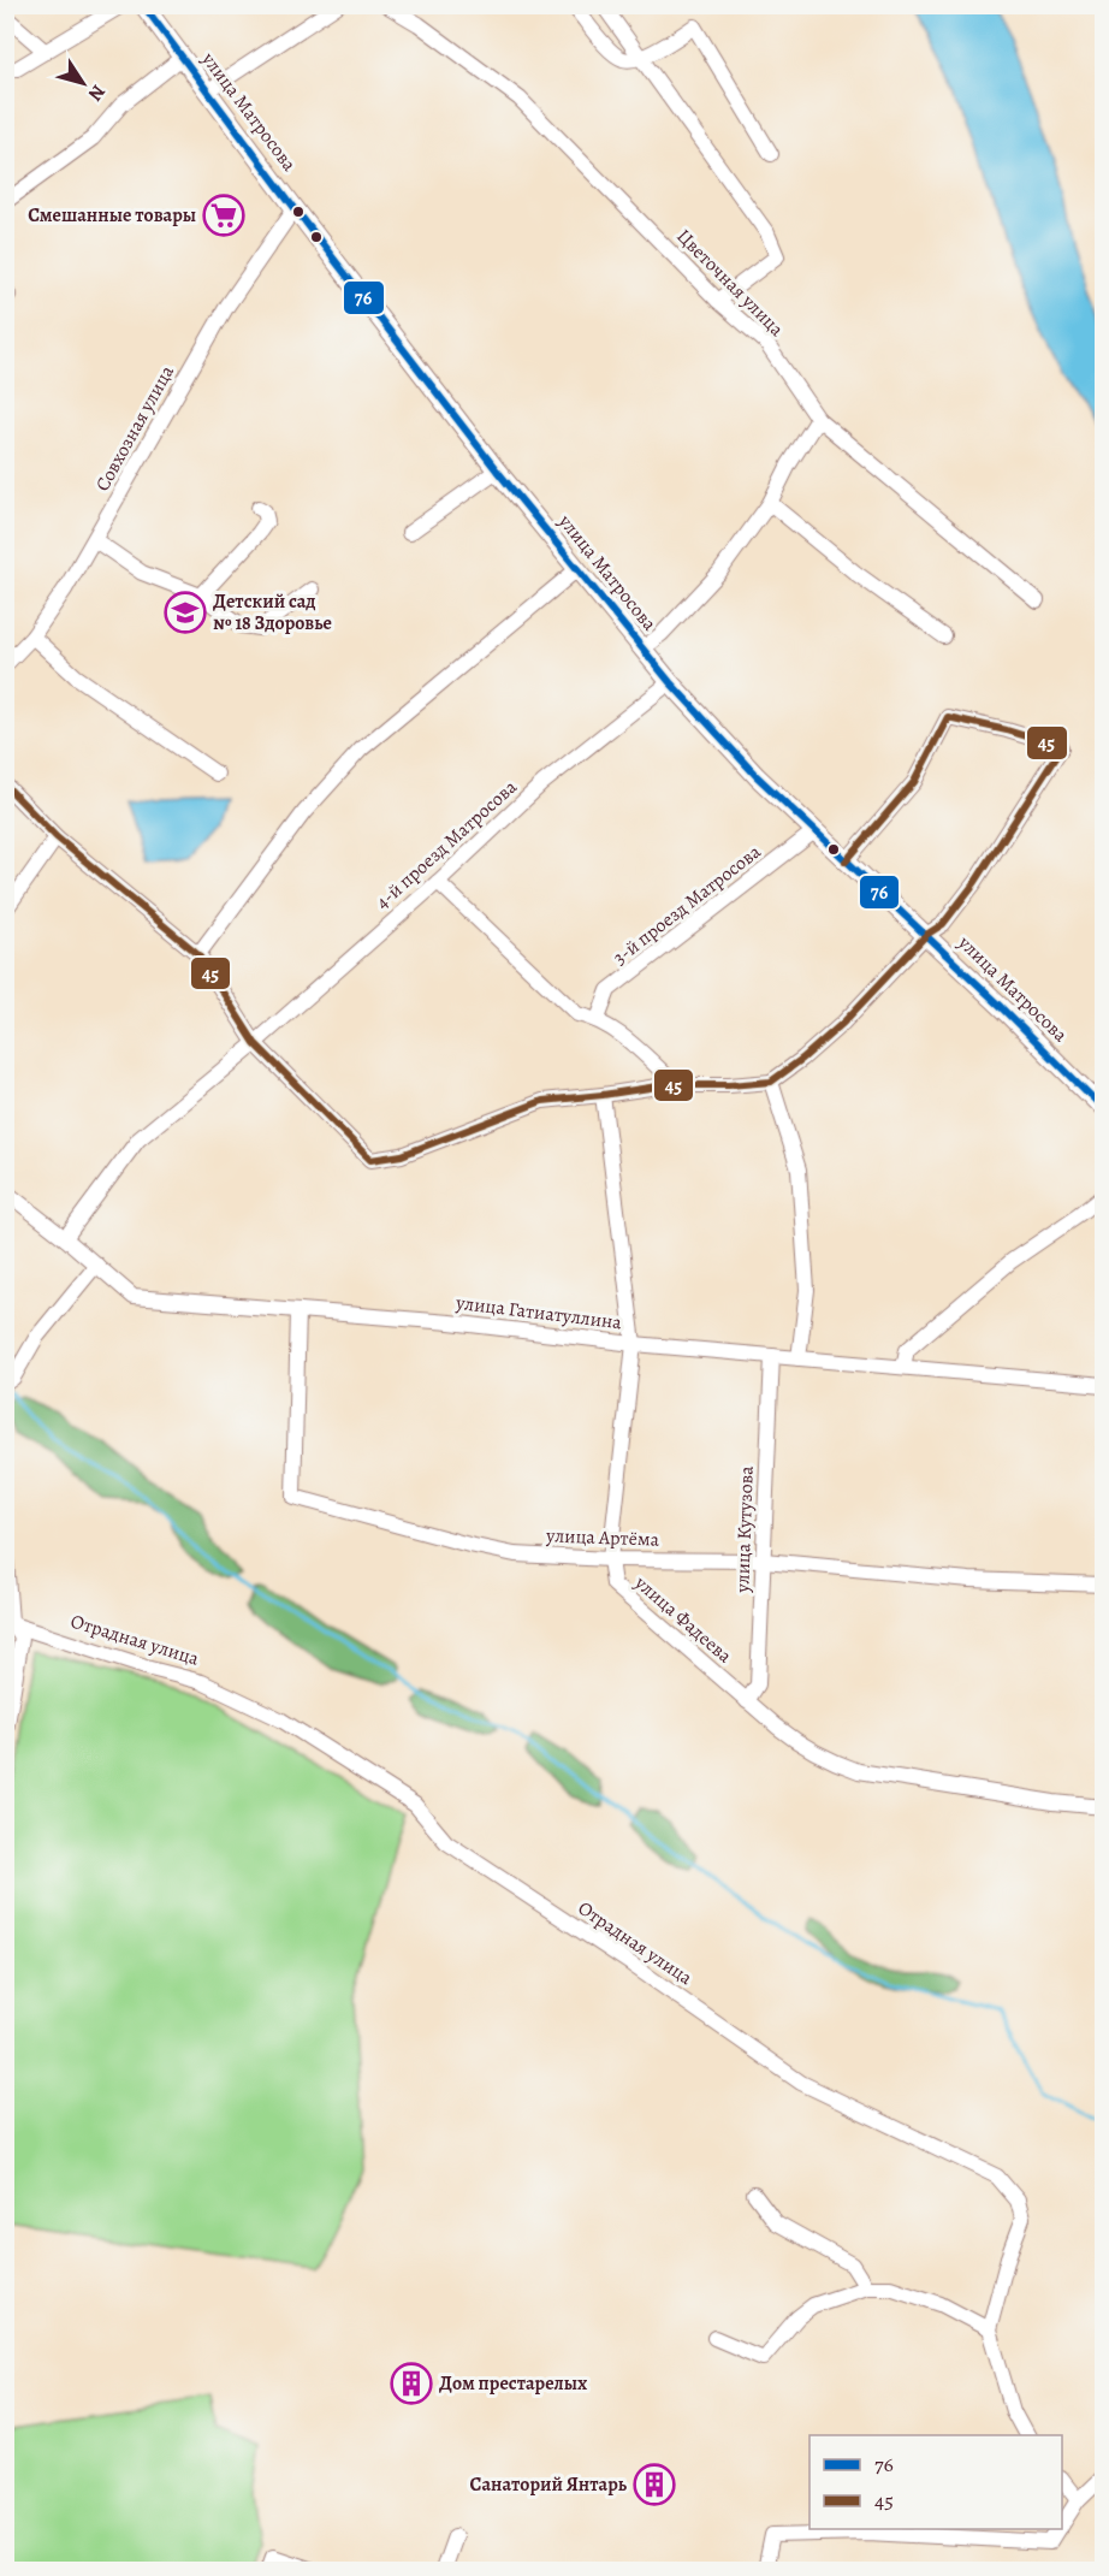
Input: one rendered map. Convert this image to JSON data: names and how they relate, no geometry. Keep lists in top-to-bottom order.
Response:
{
  "streets": {
    "main road": ["улица Матросова"],
    "street": [
      "Цветочная улица",
      "Совхозная улица",
      "4-й проезд Матросова",
      "3-й проезд Матросова",
      "улица Гатиатуллина",
      "улица Кутузова",
      "улица Артёма",
      "улица Фадеева",
      "Отрадная улица"
    ]
  },
  "crossings": [
    ["улица Матросова", "Совхозная улица"],
    ["улица Матросова", "4-й проезд Матросова"],
    ["улица Матросова", "3-й проезд Матросова"],
    ["4-й проезд Матросова", "улица Гатиатуллина"],
    ["улица Гатиатуллина", "улица Кутузова"],
    ["улица Гатиатуллина", "улица Артёма"],
    ["улица Гатиатуллина", "улица Фадеева"],
    ["улица Кутузова", "улица Артёма"],
    ["улица Кутузова", "улица Фадеева"],
    ["улица Артёма", "улица Фадеева"]
  ],
  "places": {
    "supermarket": ["Смешанные товары"],
    "school or university": ["Детский сад № 18 Здоровье"],
    "building": ["Дом престарелых", "Санаторий Янтарь"]
  },
  "lines": ["transit line 76", "transit line 45"],
  "legend": ["76", "45"],
  "north": "bottom right"
}
